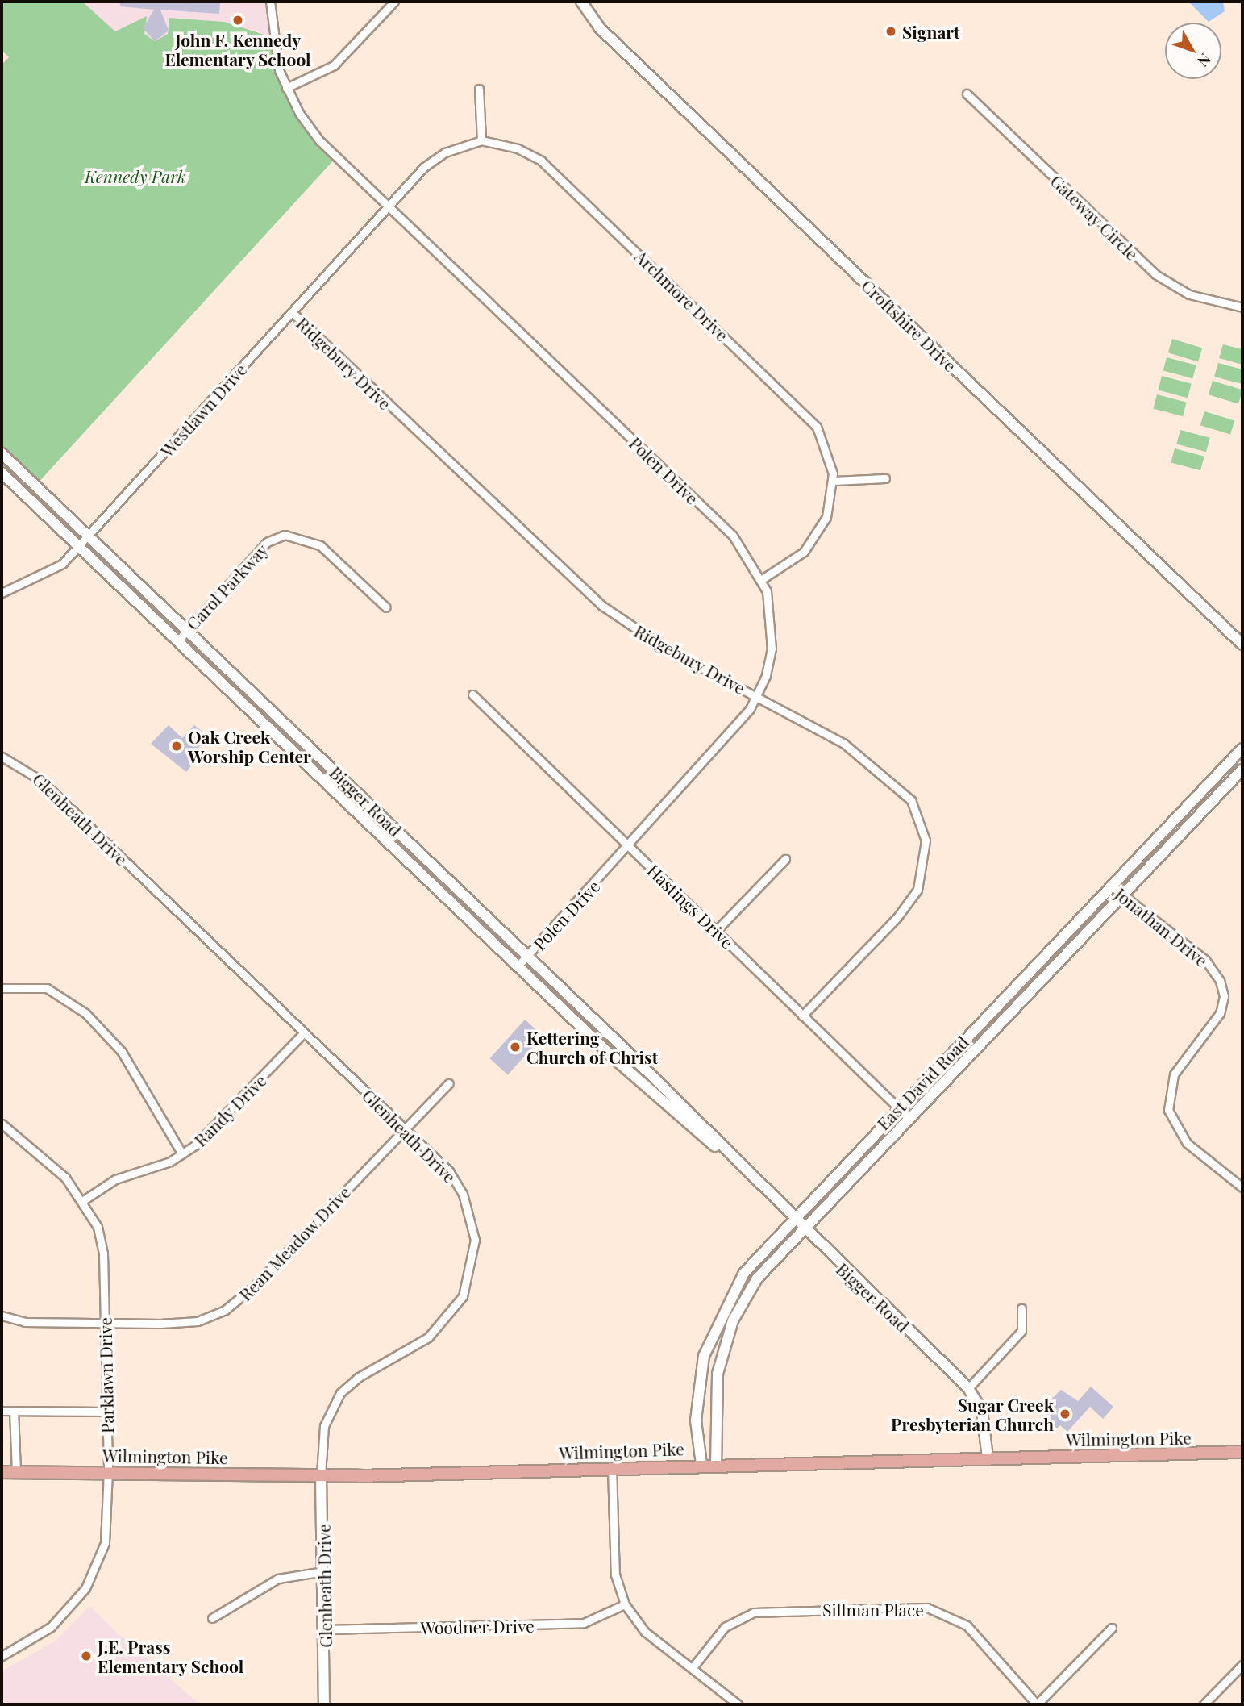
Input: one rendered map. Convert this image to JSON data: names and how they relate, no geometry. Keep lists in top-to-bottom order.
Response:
{
  "streets": {
    "main road": ["Wilmington Pike"],
    "street": [
      "Gateway Circle",
      "Archmore Drive",
      "Croftshire Drive",
      "Ridgebury Drive",
      "Westlawn Drive",
      "Polen Drive",
      "Carol Parkway",
      "Bigger Road",
      "Glenheath Drive",
      "Hastings Drive",
      "Jonathan Drive",
      "East David Road",
      "Randy Drive",
      "Rean Meadow Drive",
      "Parklawn Drive",
      "Sillman Place",
      "Woodner Drive"
    ]
  },
  "crossings": [
    ["Archmore Drive", "Polen Drive"],
    ["Ridgebury Drive", "Westlawn Drive"],
    ["Ridgebury Drive", "Polen Drive"],
    ["Ridgebury Drive", "Hastings Drive"],
    ["Westlawn Drive", "Polen Drive"],
    ["Westlawn Drive", "Bigger Road"],
    ["Polen Drive", "Bigger Road"],
    ["Polen Drive", "Hastings Drive"],
    ["Carol Parkway", "Bigger Road"],
    ["Bigger Road", "East David Road"],
    ["Bigger Road", "Wilmington Pike"],
    ["Glenheath Drive", "Randy Drive"],
    ["Glenheath Drive", "Rean Meadow Drive"],
    ["Glenheath Drive", "Wilmington Pike"],
    ["Glenheath Drive", "Woodner Drive"],
    ["Hastings Drive", "East David Road"],
    ["Jonathan Drive", "East David Road"],
    ["East David Road", "Wilmington Pike"],
    ["Randy Drive", "Parklawn Drive"],
    ["Rean Meadow Drive", "Parklawn Drive"],
    ["Parklawn Drive", "Wilmington Pike"]
  ],
  "parks": ["Kennedy Park"],
  "places": [
    "John F. Kennedy Elementary School",
    "Signart",
    "Oak Creek Worship Center",
    "Kettering Church of Christ",
    "Sugar Creek Presbyterian Church",
    "J.E. Prass Elementary School"
  ],
  "north": "bottom right"
}
